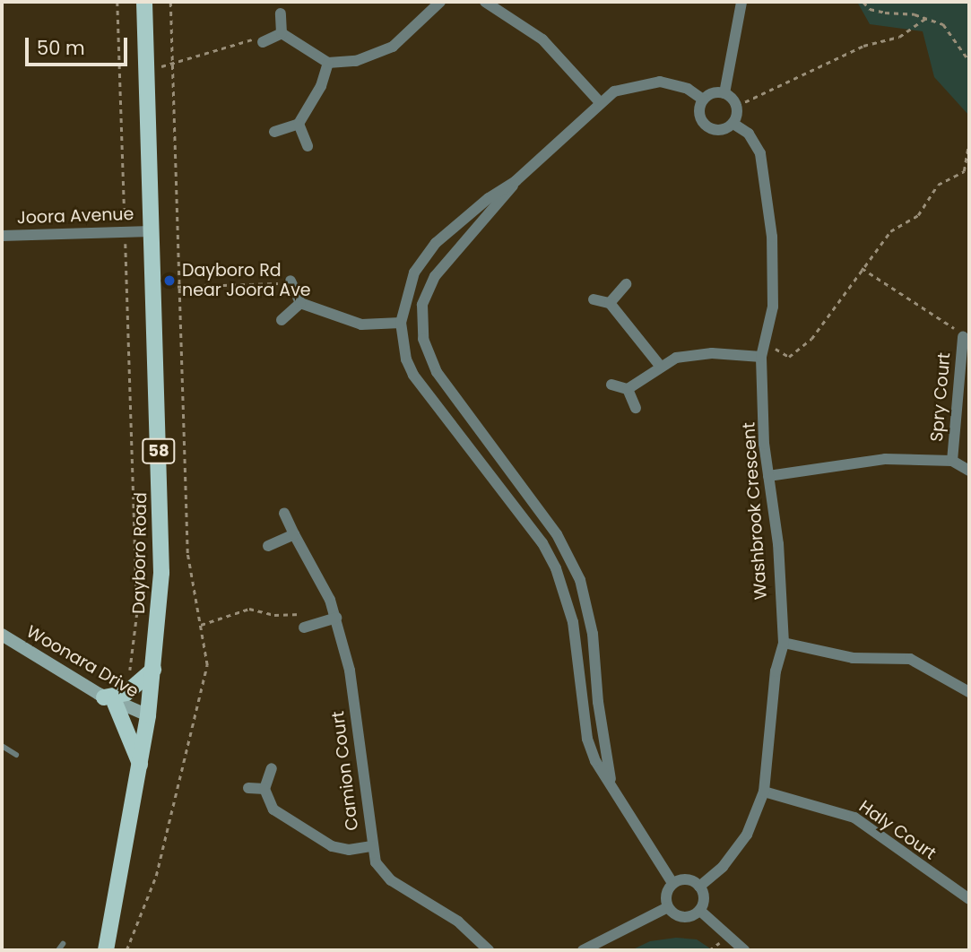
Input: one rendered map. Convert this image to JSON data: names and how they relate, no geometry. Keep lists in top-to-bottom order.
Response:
{
  "streets": {
    "main road": ["58", "Dayboro Road"],
    "street": [
      "Joora Avenue",
      "Spry Court",
      "Washbrook Crescent",
      "Woonara Drive",
      "Camion Court",
      "Haly Court"
    ]
  },
  "crossings": [
    ["Joora Avenue", "Dayboro Road"],
    ["Washbrook Crescent", "Haly Court"],
    ["Dayboro Road", "Woonara Drive"]
  ],
  "places": ["Dayboro Rd near Joora Ave"],
  "scale_bar": "50 m"
}
